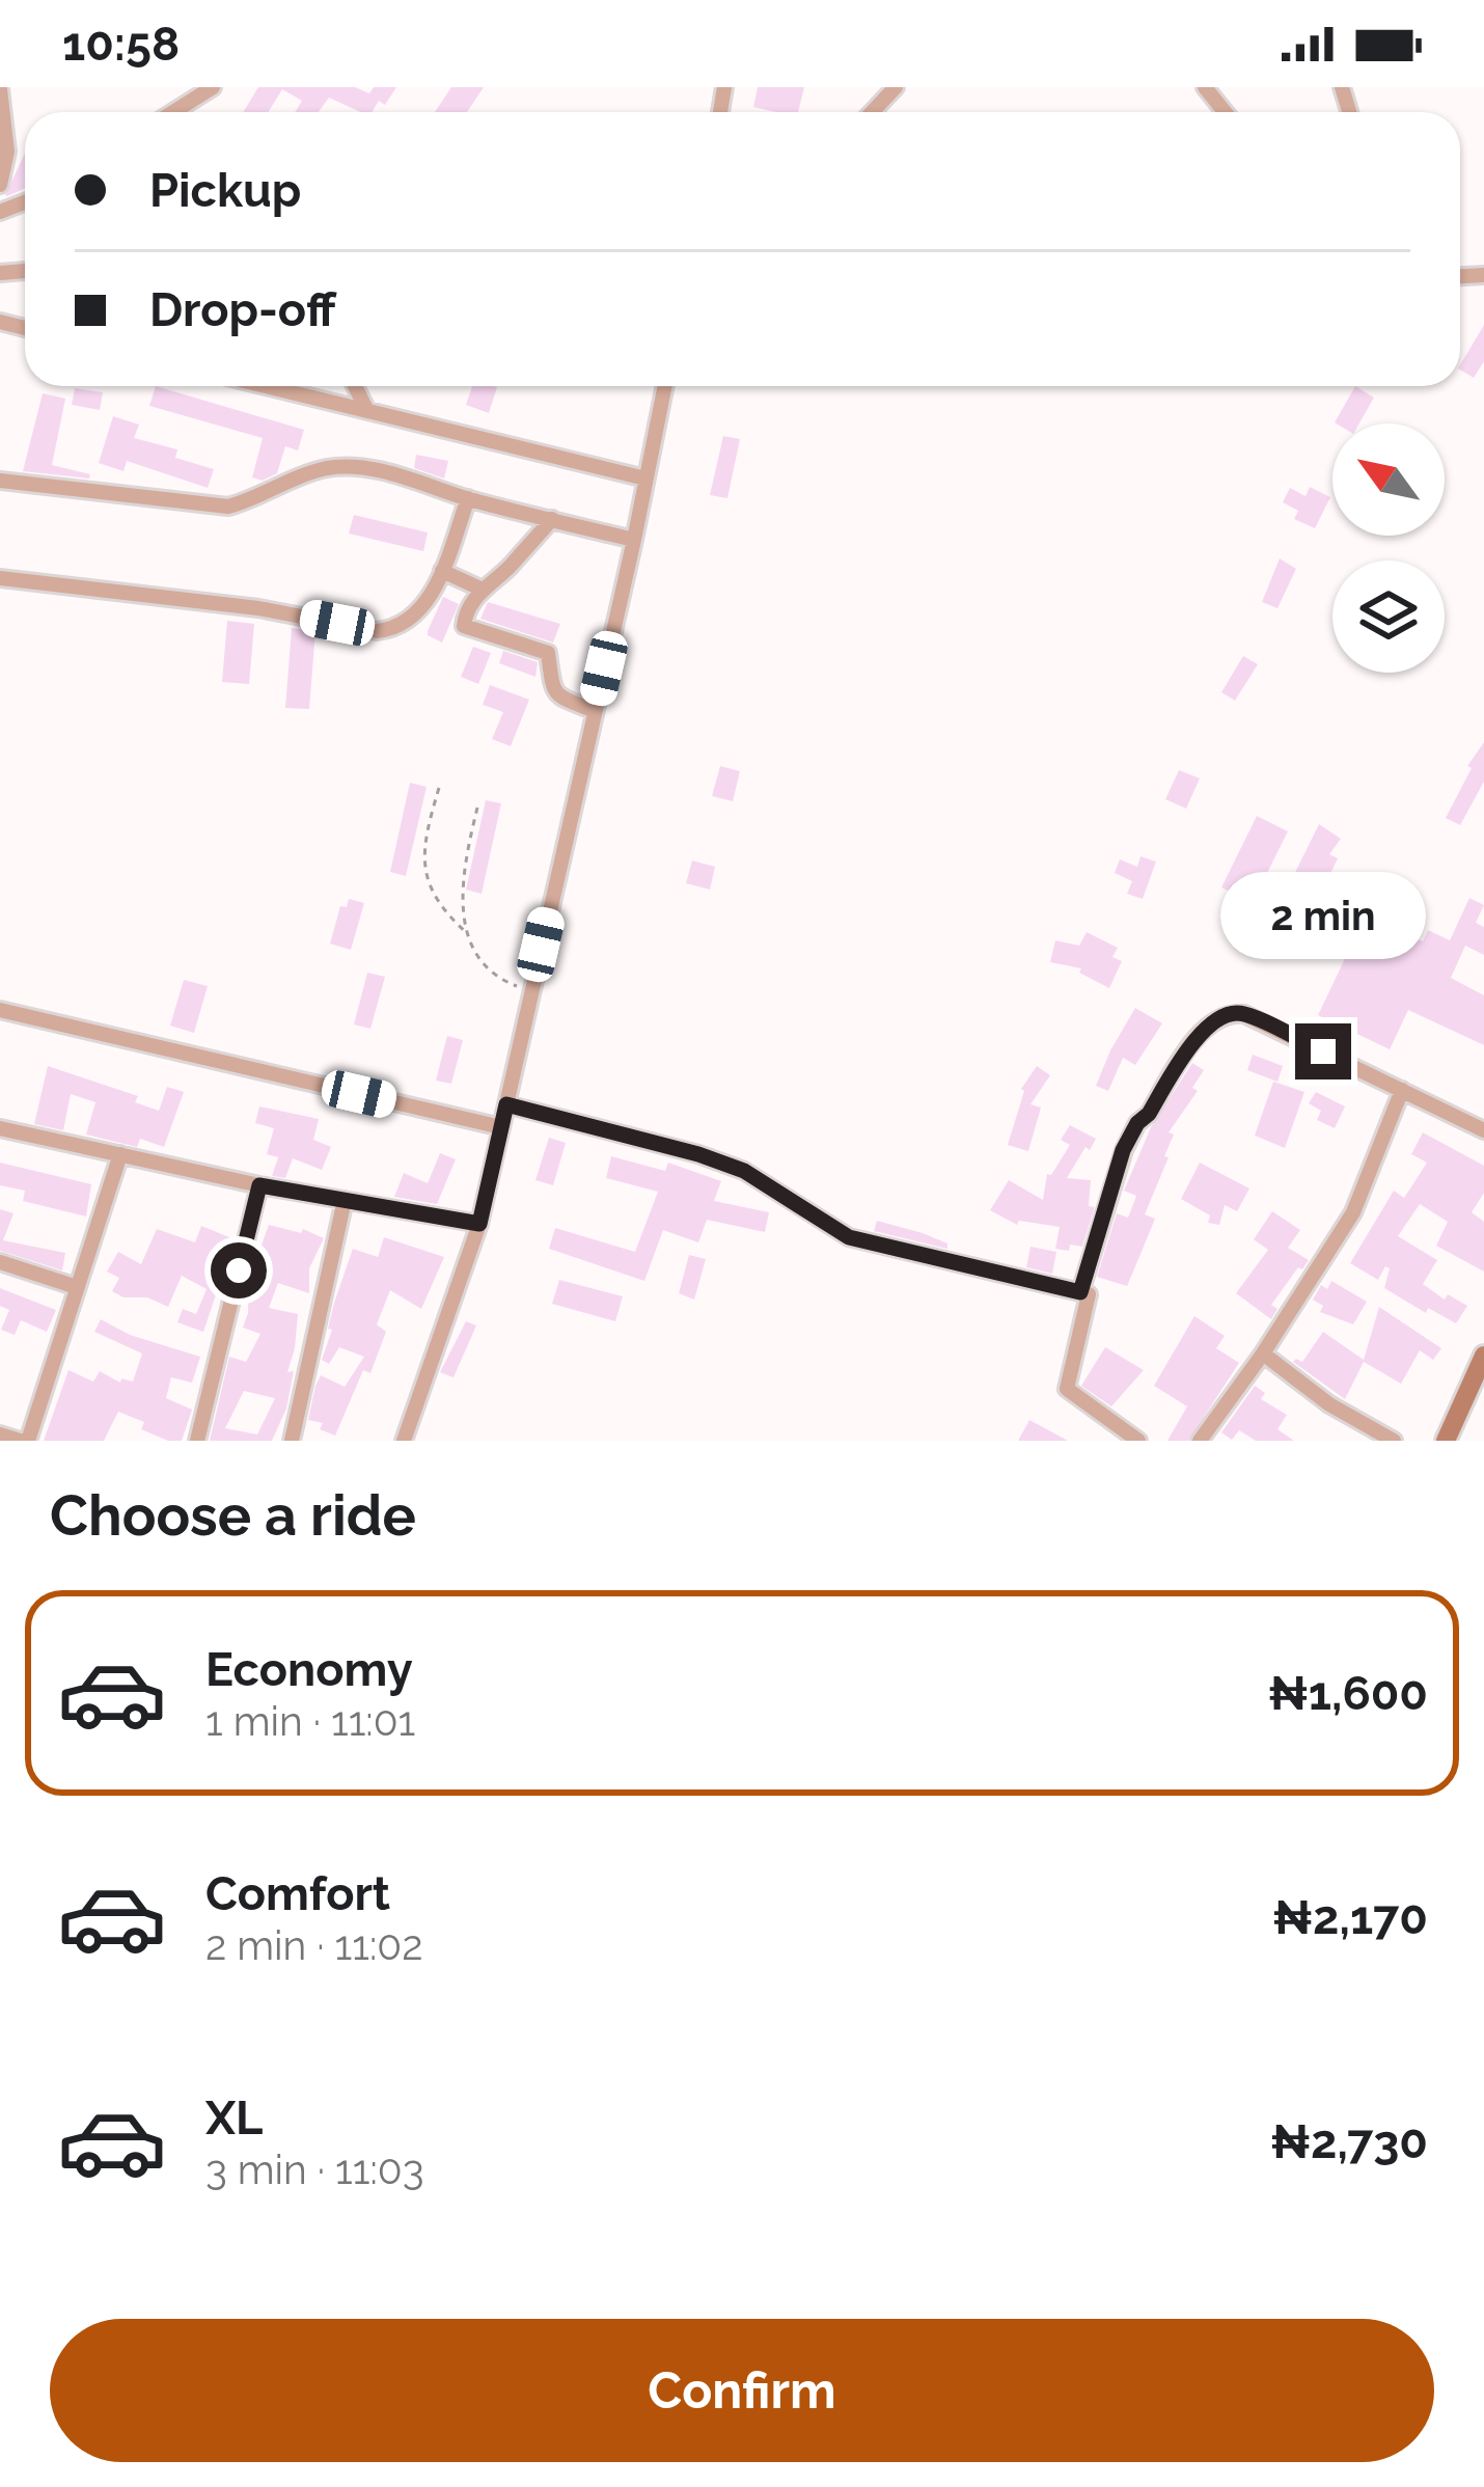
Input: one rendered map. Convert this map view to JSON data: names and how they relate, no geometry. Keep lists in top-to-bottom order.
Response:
{
  "north": "top left",
  "page": {
    "status": "10:58",
    "banner": ["Pickup", "Drop-off"],
    "bubble": "2 min",
    "heading": "Choose a ride",
    "list": [
      {
        "name": "Economy",
        "note": "1 min · 11:01",
        "value": "₦1,600"
      },
      {
        "name": "Comfort",
        "note": "2 min · 11:02",
        "value": "₦2,170"
      },
      {
        "name": "XL",
        "note": "3 min · 11:03",
        "value": "₦2,730"
      }
    ],
    "buttons": "Confirm"
  }
}
